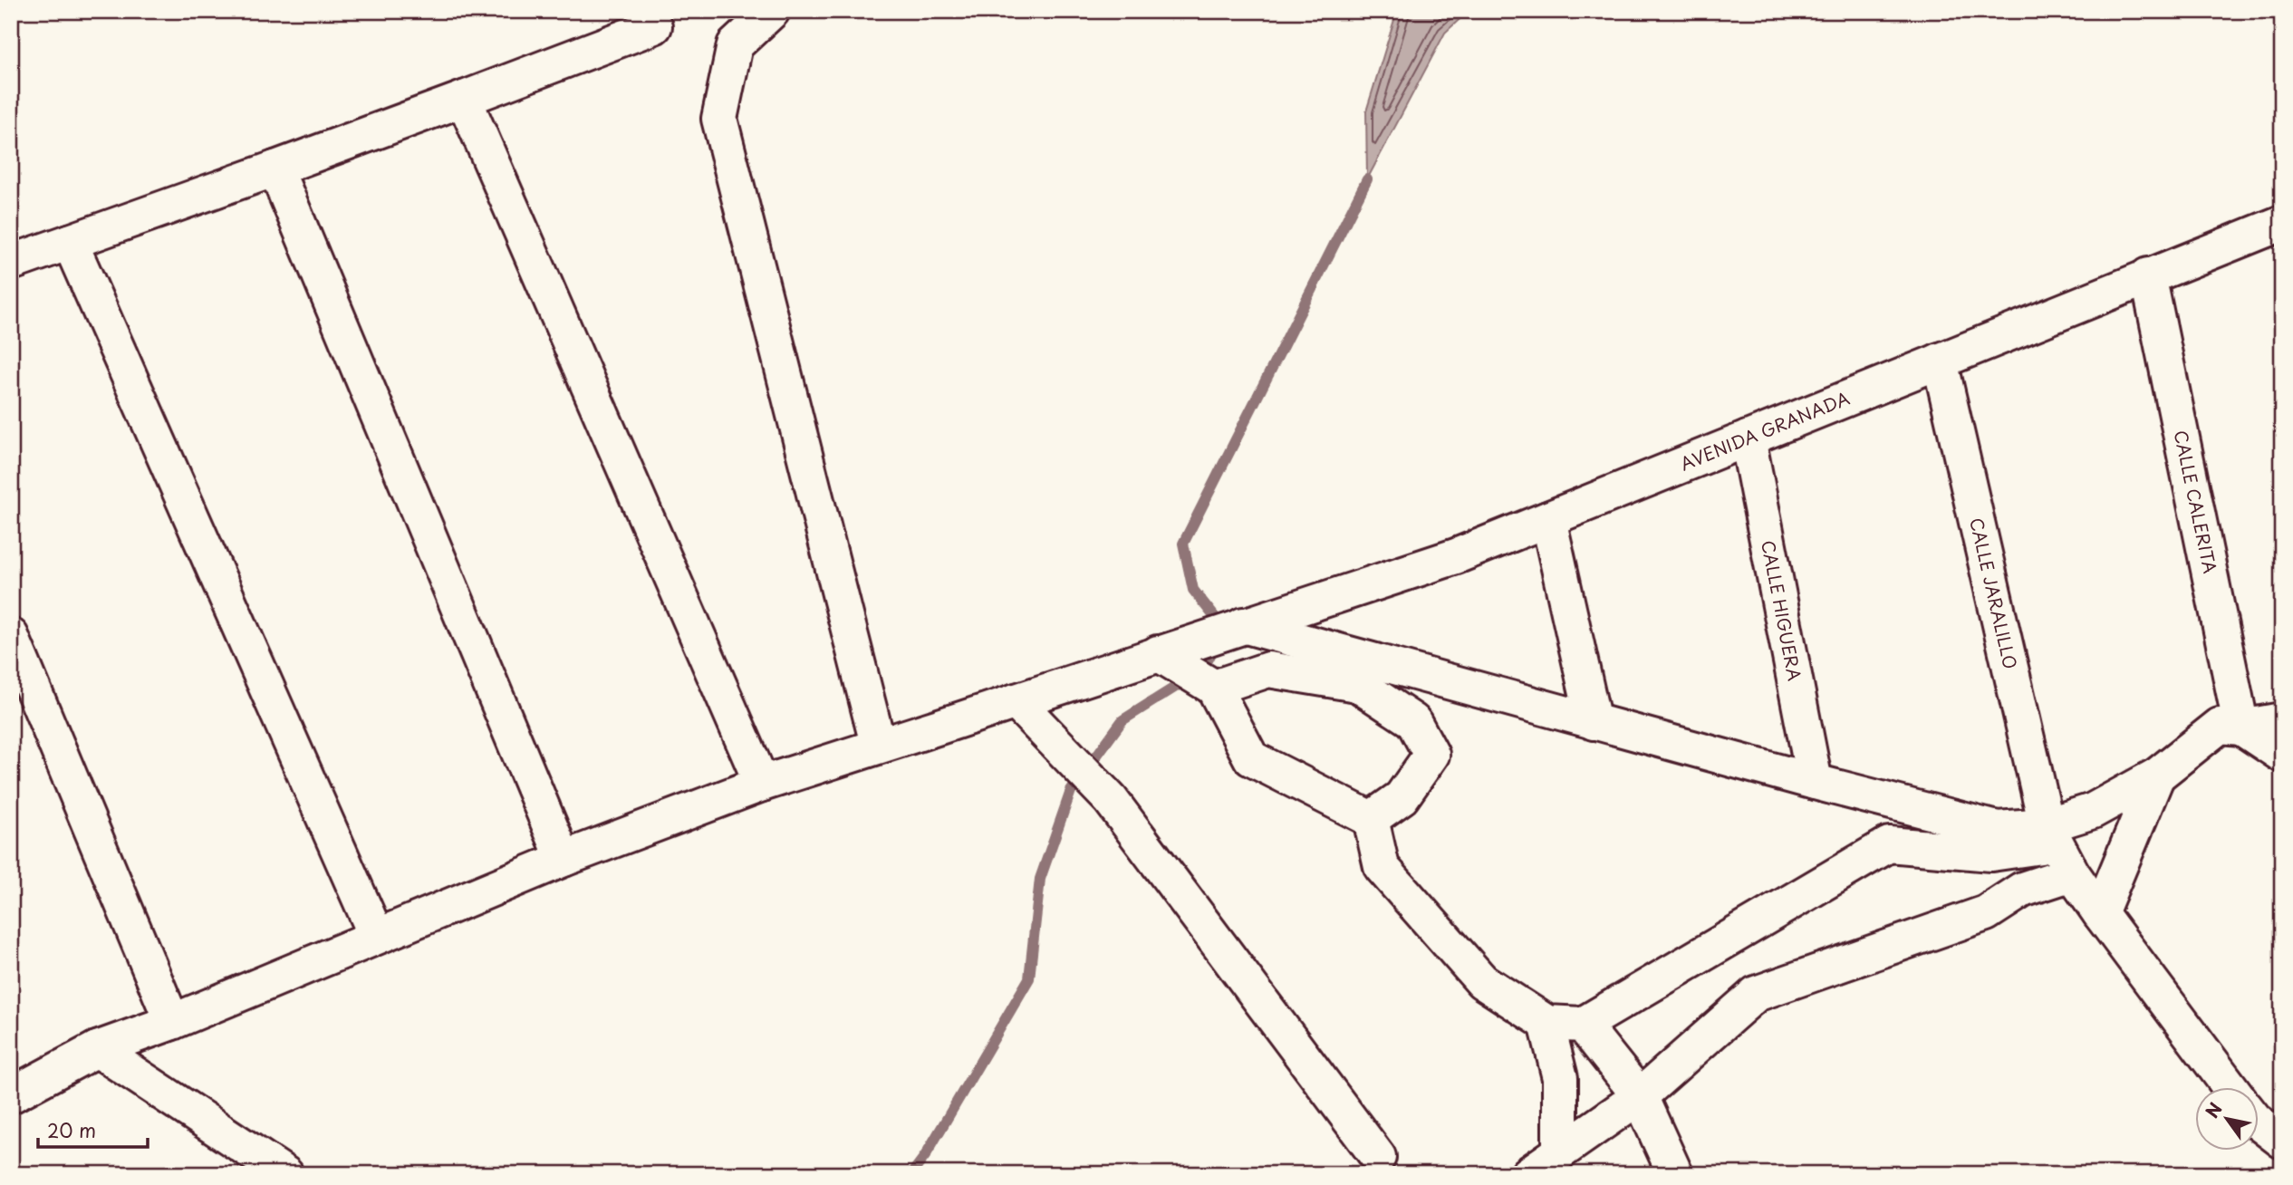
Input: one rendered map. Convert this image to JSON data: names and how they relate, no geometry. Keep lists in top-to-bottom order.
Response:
{
  "streets": {
    "street": [
      "AVENIDA GRANADA",
      "CALLE CALERITA",
      "CALLE JARALILLO",
      "CALLE HIGUERA"
    ]
  },
  "crossings": [
    ["AVENIDA GRANADA", "CALLE CALERITA"],
    ["AVENIDA GRANADA", "CALLE JARALILLO"],
    ["AVENIDA GRANADA", "CALLE HIGUERA"]
  ],
  "scale_bar": "20 m",
  "north": "top left"
}
